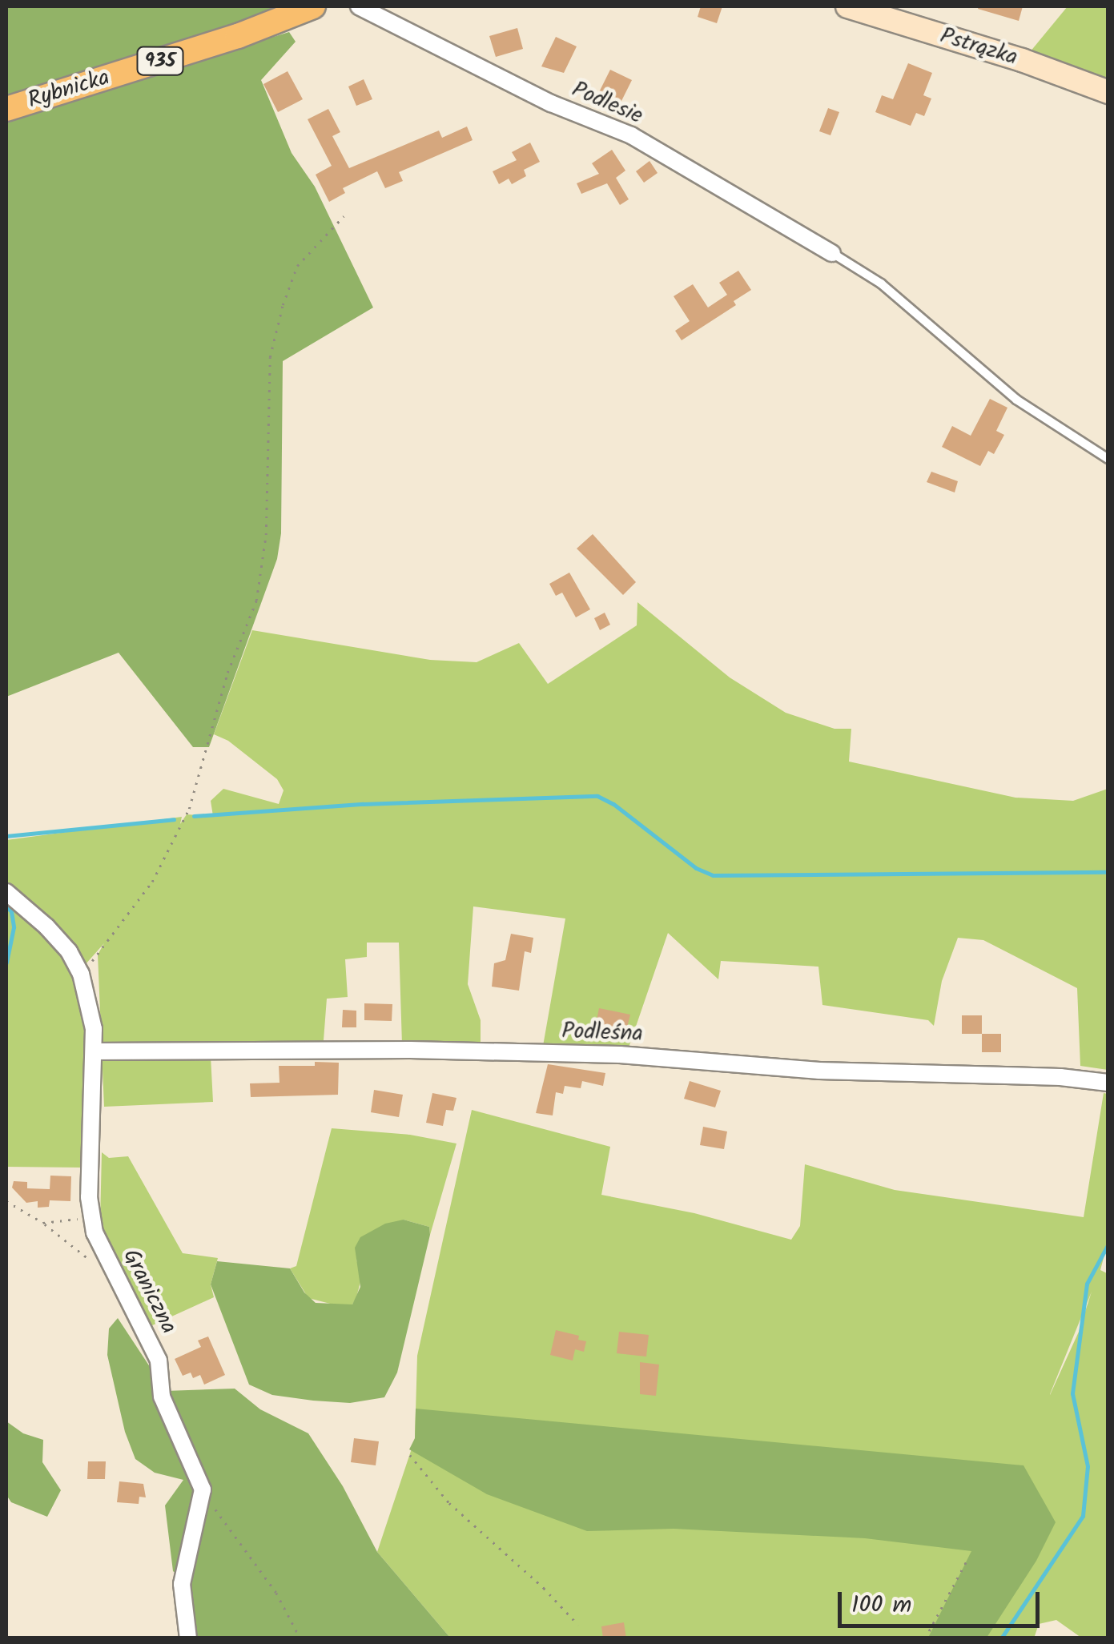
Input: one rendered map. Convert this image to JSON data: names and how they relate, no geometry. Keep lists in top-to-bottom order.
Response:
{
  "streets": {
    "main road": ["Pstrązka", "935", "Rybnicka"],
    "street": ["Podlesie", "Podleśna", "Graniczna"]
  },
  "crossings": [
    ["Podleśna", "Graniczna"]
  ],
  "scale_bar": "100 m"
}
